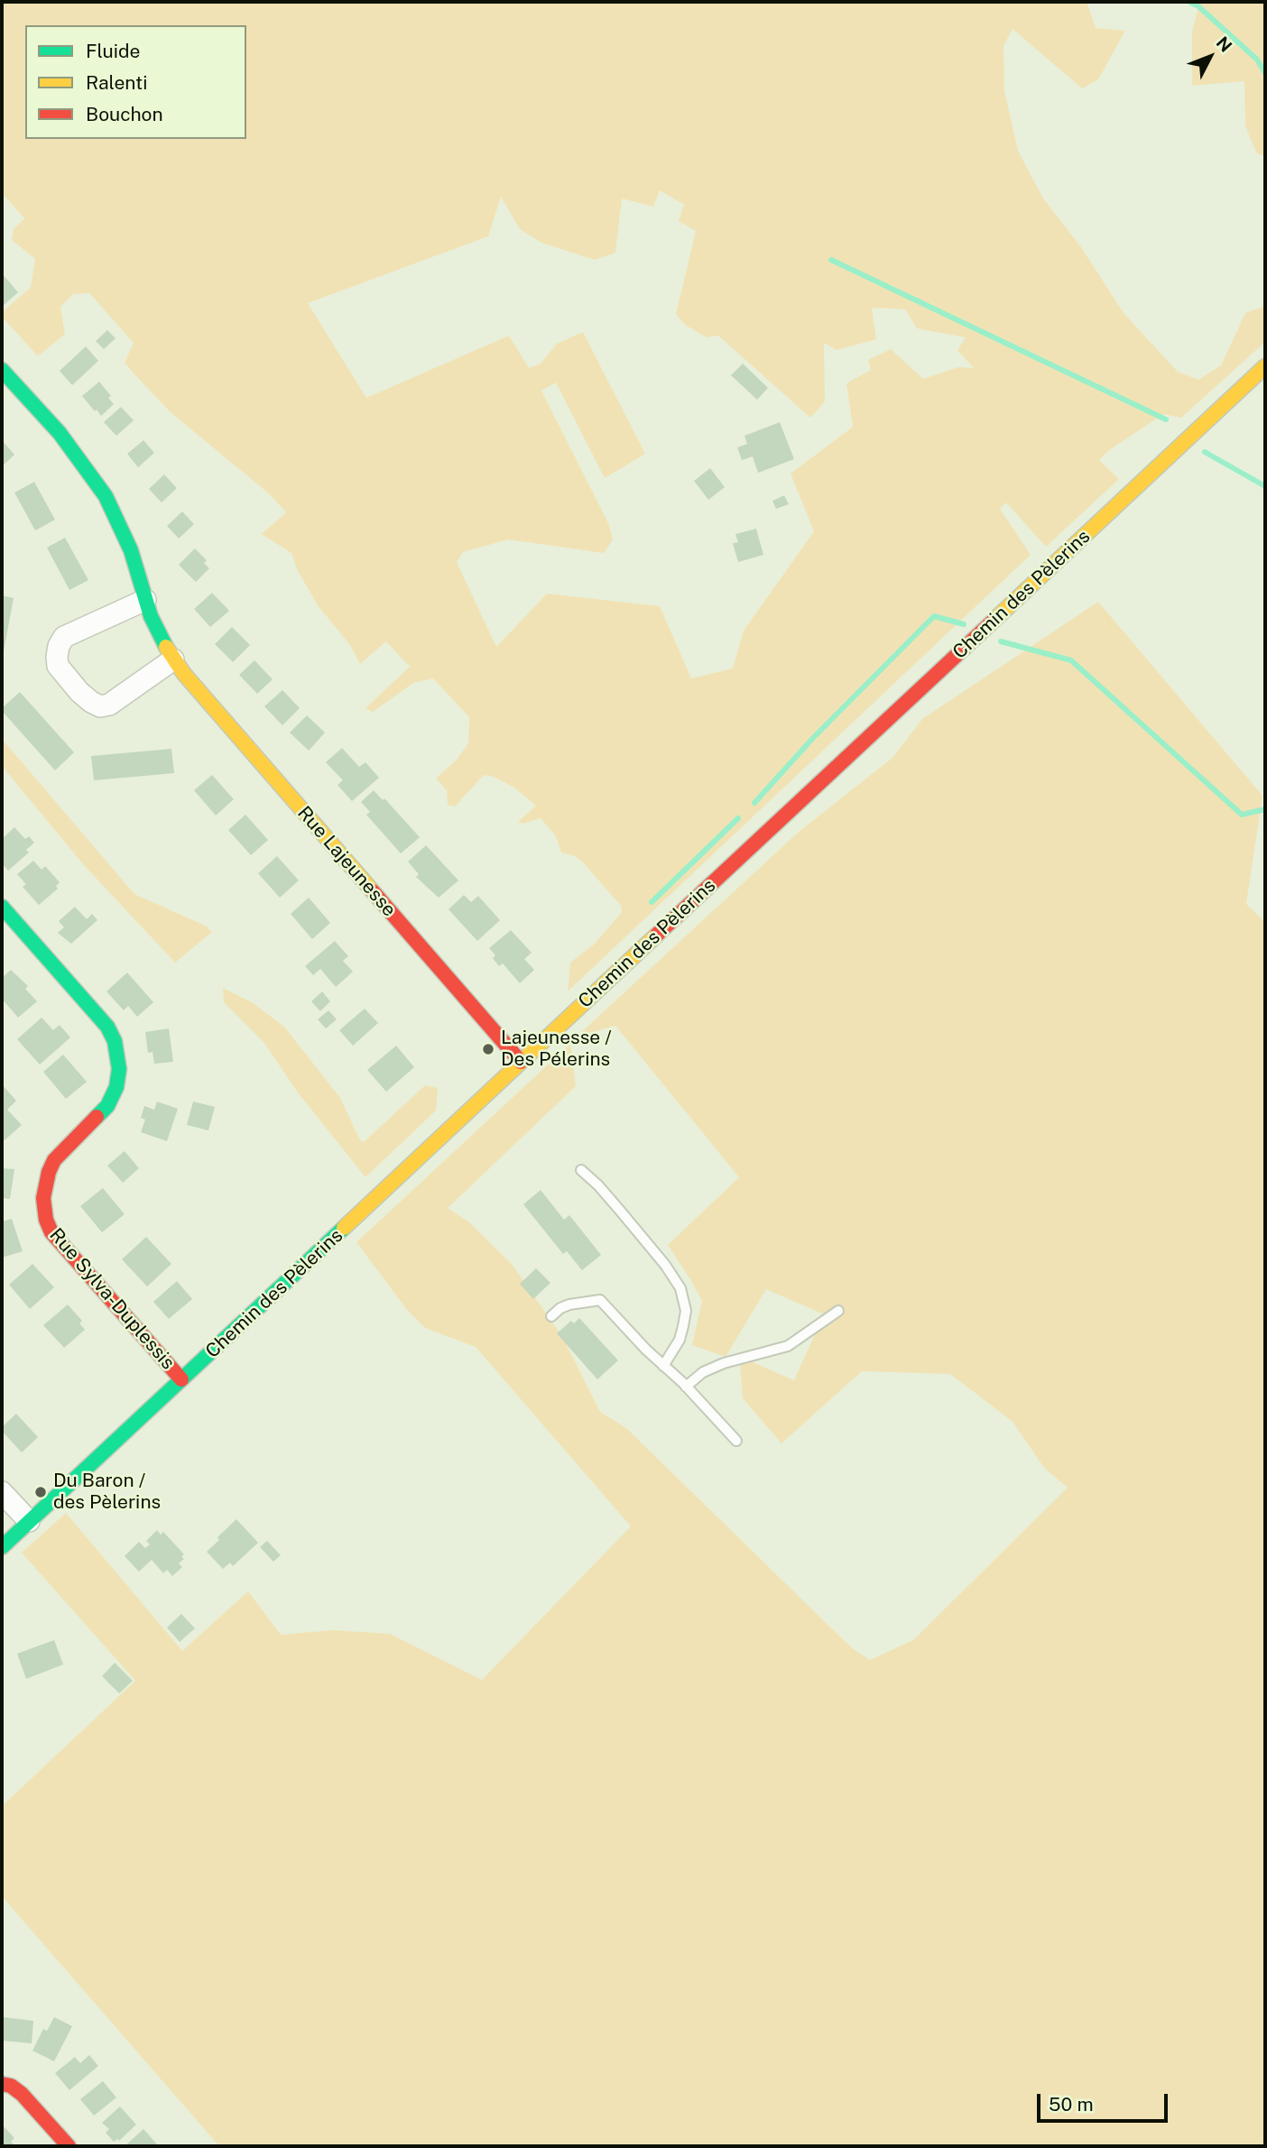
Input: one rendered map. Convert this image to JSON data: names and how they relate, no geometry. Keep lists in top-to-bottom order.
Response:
{
  "streets": {
    "street": ["Chemin des Pèlerins", "Rue Lajeunesse", "Rue Sylva-Duplessis"]
  },
  "crossings": [
    ["Chemin des Pèlerins", "Rue Lajeunesse"],
    ["Chemin des Pèlerins", "Rue Sylva-Duplessis"]
  ],
  "places": ["Lajeunesse / Des Pélerins", "Du Baron / des Pèlerins"],
  "legend": ["Fluide", "Ralenti", "Bouchon"],
  "scale_bar": "50 m",
  "north": "top right"
}
